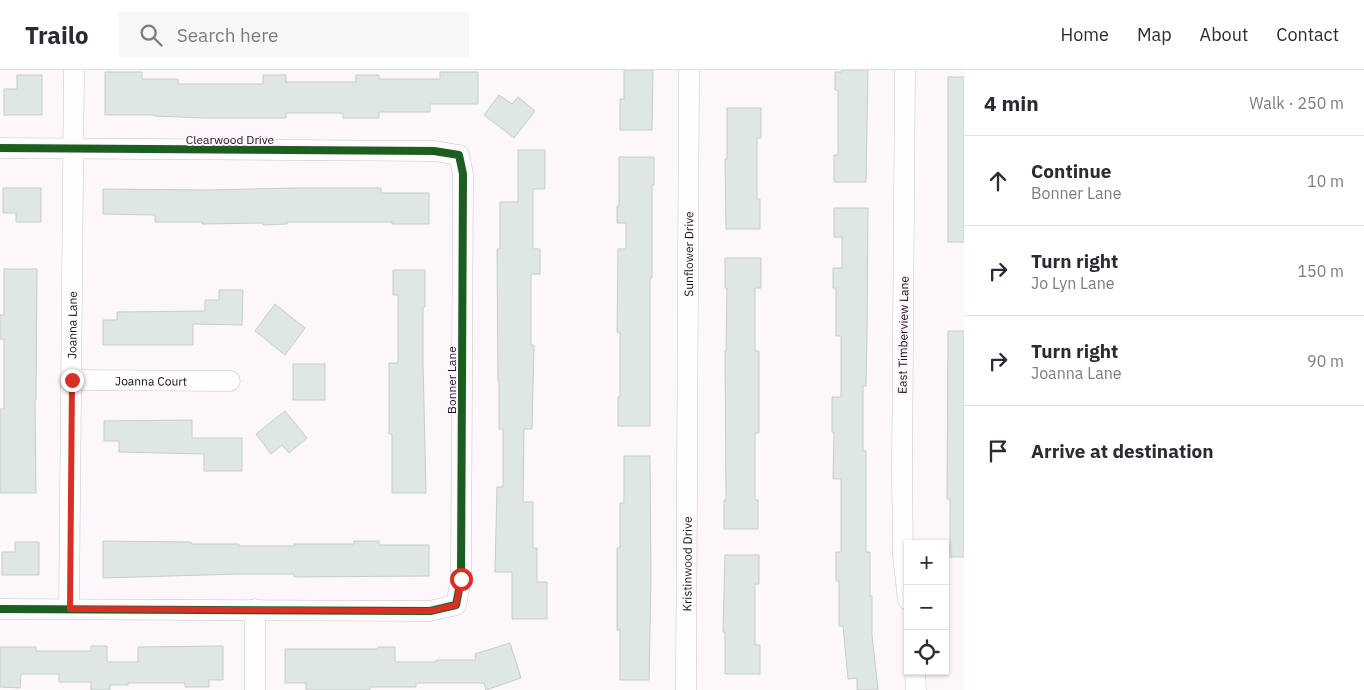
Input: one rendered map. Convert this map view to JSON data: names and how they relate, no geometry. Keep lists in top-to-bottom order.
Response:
{
  "streets": {
    "street": [
      "Clearwood Drive",
      "Sunflower Drive",
      "Joanna Lane",
      "East Timberview Lane",
      "Joanna Court",
      "Bonner Lane",
      "Kristinwood Drive"
    ]
  },
  "crossings": [
    ["Clearwood Drive", "Joanna Lane"],
    ["Clearwood Drive", "Bonner Lane"],
    ["Sunflower Drive", "Kristinwood Drive"],
    ["Joanna Lane", "Joanna Court"]
  ],
  "page": {
    "header": "Trailo",
    "search": "Search here",
    "nav": [
      "Home",
      "Map",
      "About",
      "Contact"
    ],
    "heading": ["4 min", "Walk · 250 m"],
    "list": [
      ["Continue", "Bonner Lane", "10 m"],
      ["Turn right", "Jo Lyn Lane", "150 m"],
      ["Turn right", "Joanna Lane", "90 m"],
      "Arrive at destination"
    ],
    "map_buttons": ["+", "−"]
  }
}
